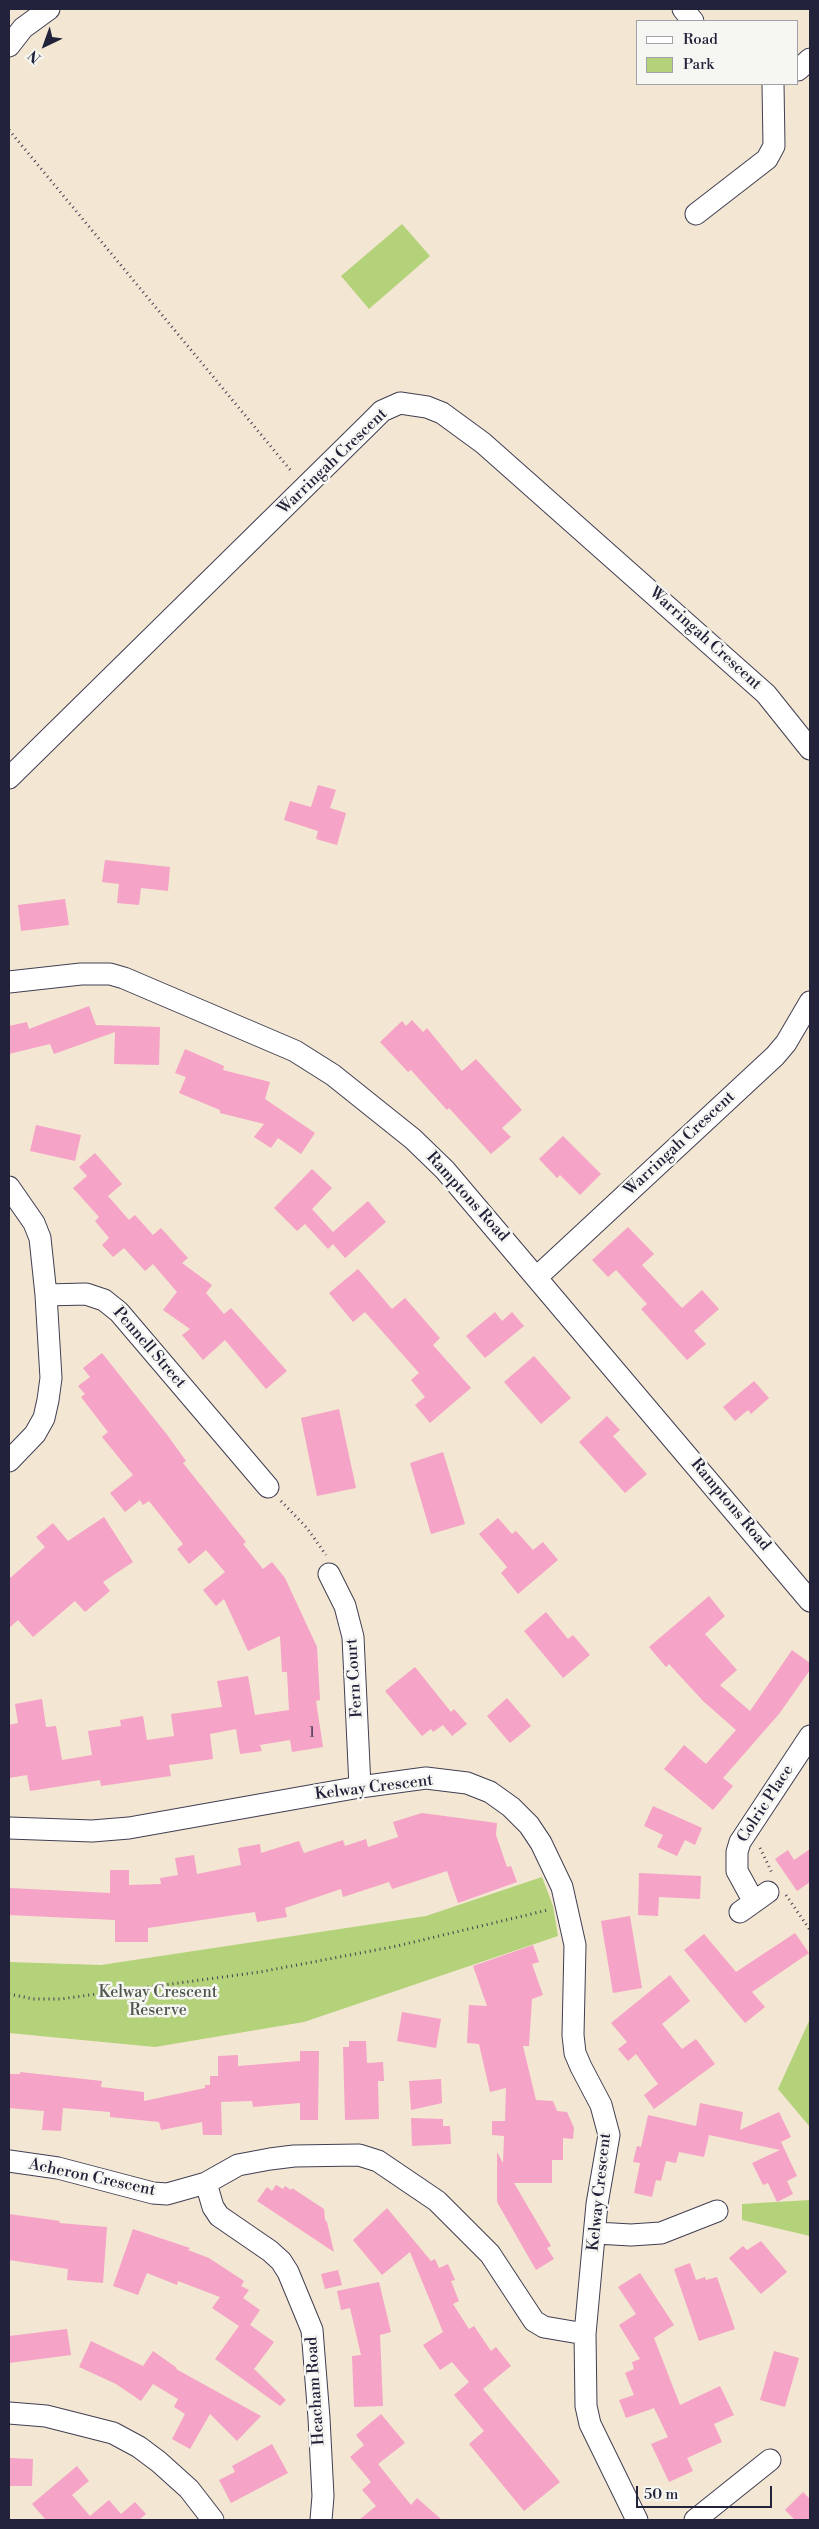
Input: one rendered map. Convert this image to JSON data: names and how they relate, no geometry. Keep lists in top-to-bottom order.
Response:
{
  "streets": {
    "street": [
      "Warringah Crescent",
      "Ramptons Road",
      "Pennell Street",
      "Fern Court",
      "Kelway Crescent",
      "Colric Place",
      "Acheron Crescent",
      "Heacham Road"
    ]
  },
  "crossings": [
    ["Warringah Crescent", "Ramptons Road"],
    ["Fern Court", "Kelway Crescent"],
    ["Kelway Crescent", "Acheron Crescent"],
    ["Acheron Crescent", "Heacham Road"]
  ],
  "parks": ["Kelway Crescent Reserve"],
  "house_numbers": ["1"],
  "legend": ["Road", "Park"],
  "scale_bar": "50 m",
  "north": "bottom left"
}
